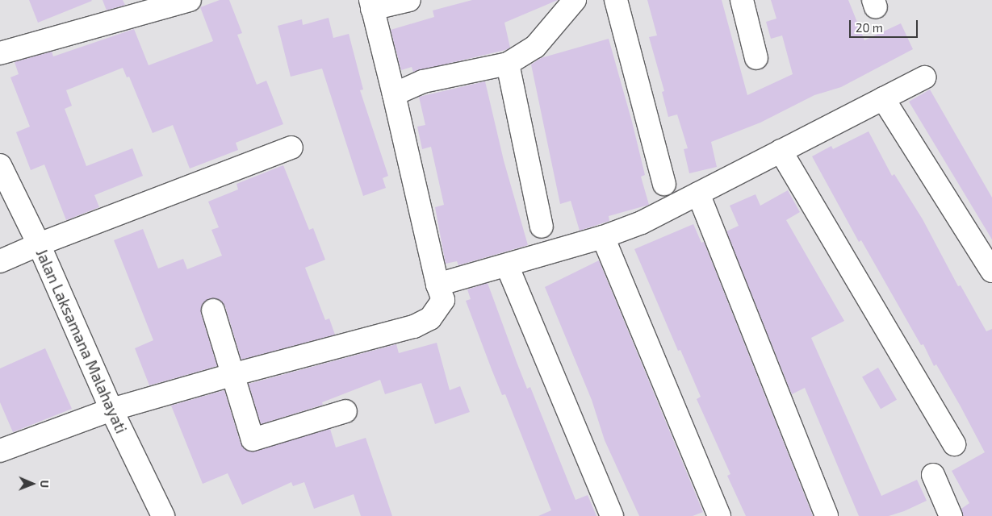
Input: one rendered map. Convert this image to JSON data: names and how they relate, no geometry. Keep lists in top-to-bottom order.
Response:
{
  "streets": {
    "main road": ["Jalan Laksamana Malahayati"]
  },
  "scale_bar": "20 m",
  "north": "right"
}
